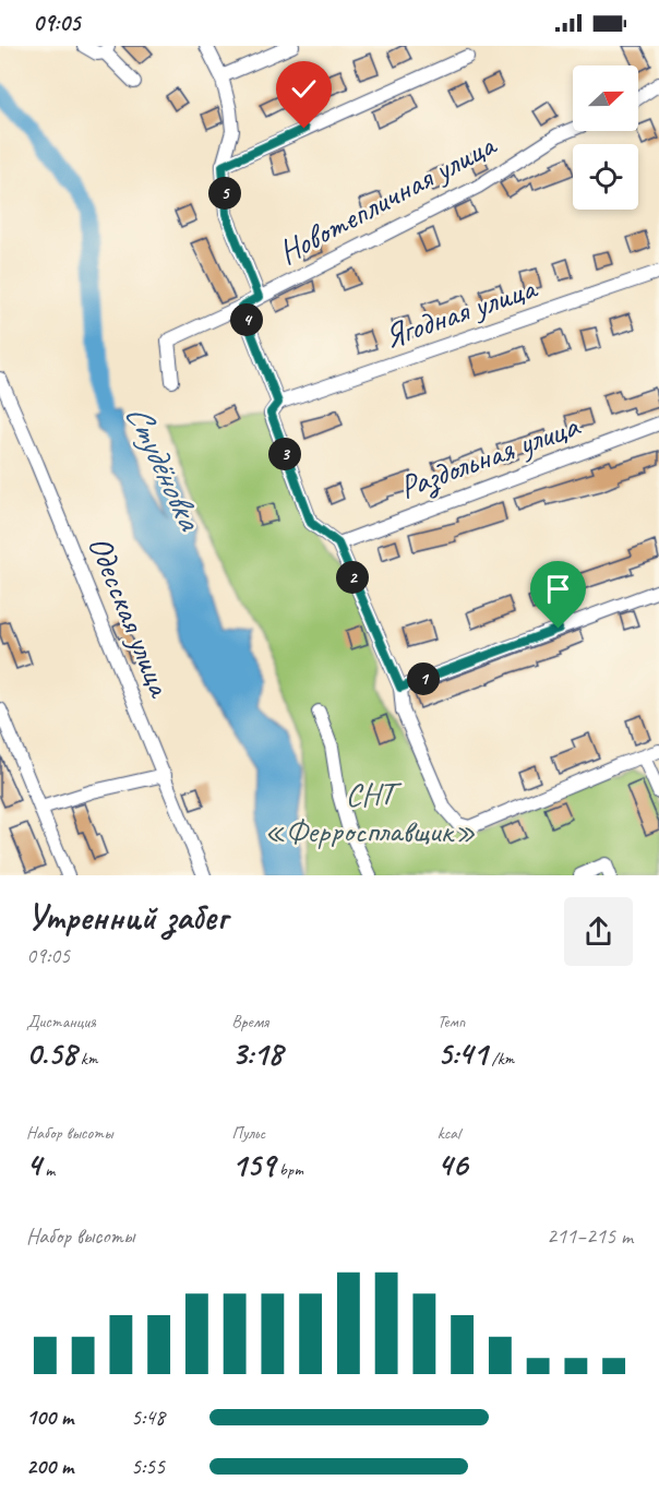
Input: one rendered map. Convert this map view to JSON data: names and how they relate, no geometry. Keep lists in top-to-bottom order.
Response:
{
  "streets": {
    "street": [
      "Новотепличная улица",
      "Ягодная улица",
      "Раздольная улица",
      "Одесская улица"
    ]
  },
  "water": ["Студёновка"],
  "parks": ["СНТ «Ферросплавщик»"],
  "north": "right",
  "page": {
    "status": "09:05",
    "pins": [
      "5",
      "4",
      "3",
      "2",
      "1"
    ],
    "heading": ["Утренний забег", "09:05"],
    "stats": [
      ["Дистанция", "0.58 km"],
      ["Время", "3:18"],
      ["Темп", "5:41 /km"],
      ["Набор высоты", "4 m"],
      ["Пульс", "159 bpm"],
      ["kcal", "46"]
    ],
    "chart": ["Набор высоты", "211–215 m"],
    "list": [
      {
        "name": "100 m",
        "note": "5:48"
      },
      {
        "name": "200 m",
        "note": "5:55"
      }
    ]
  }
}
